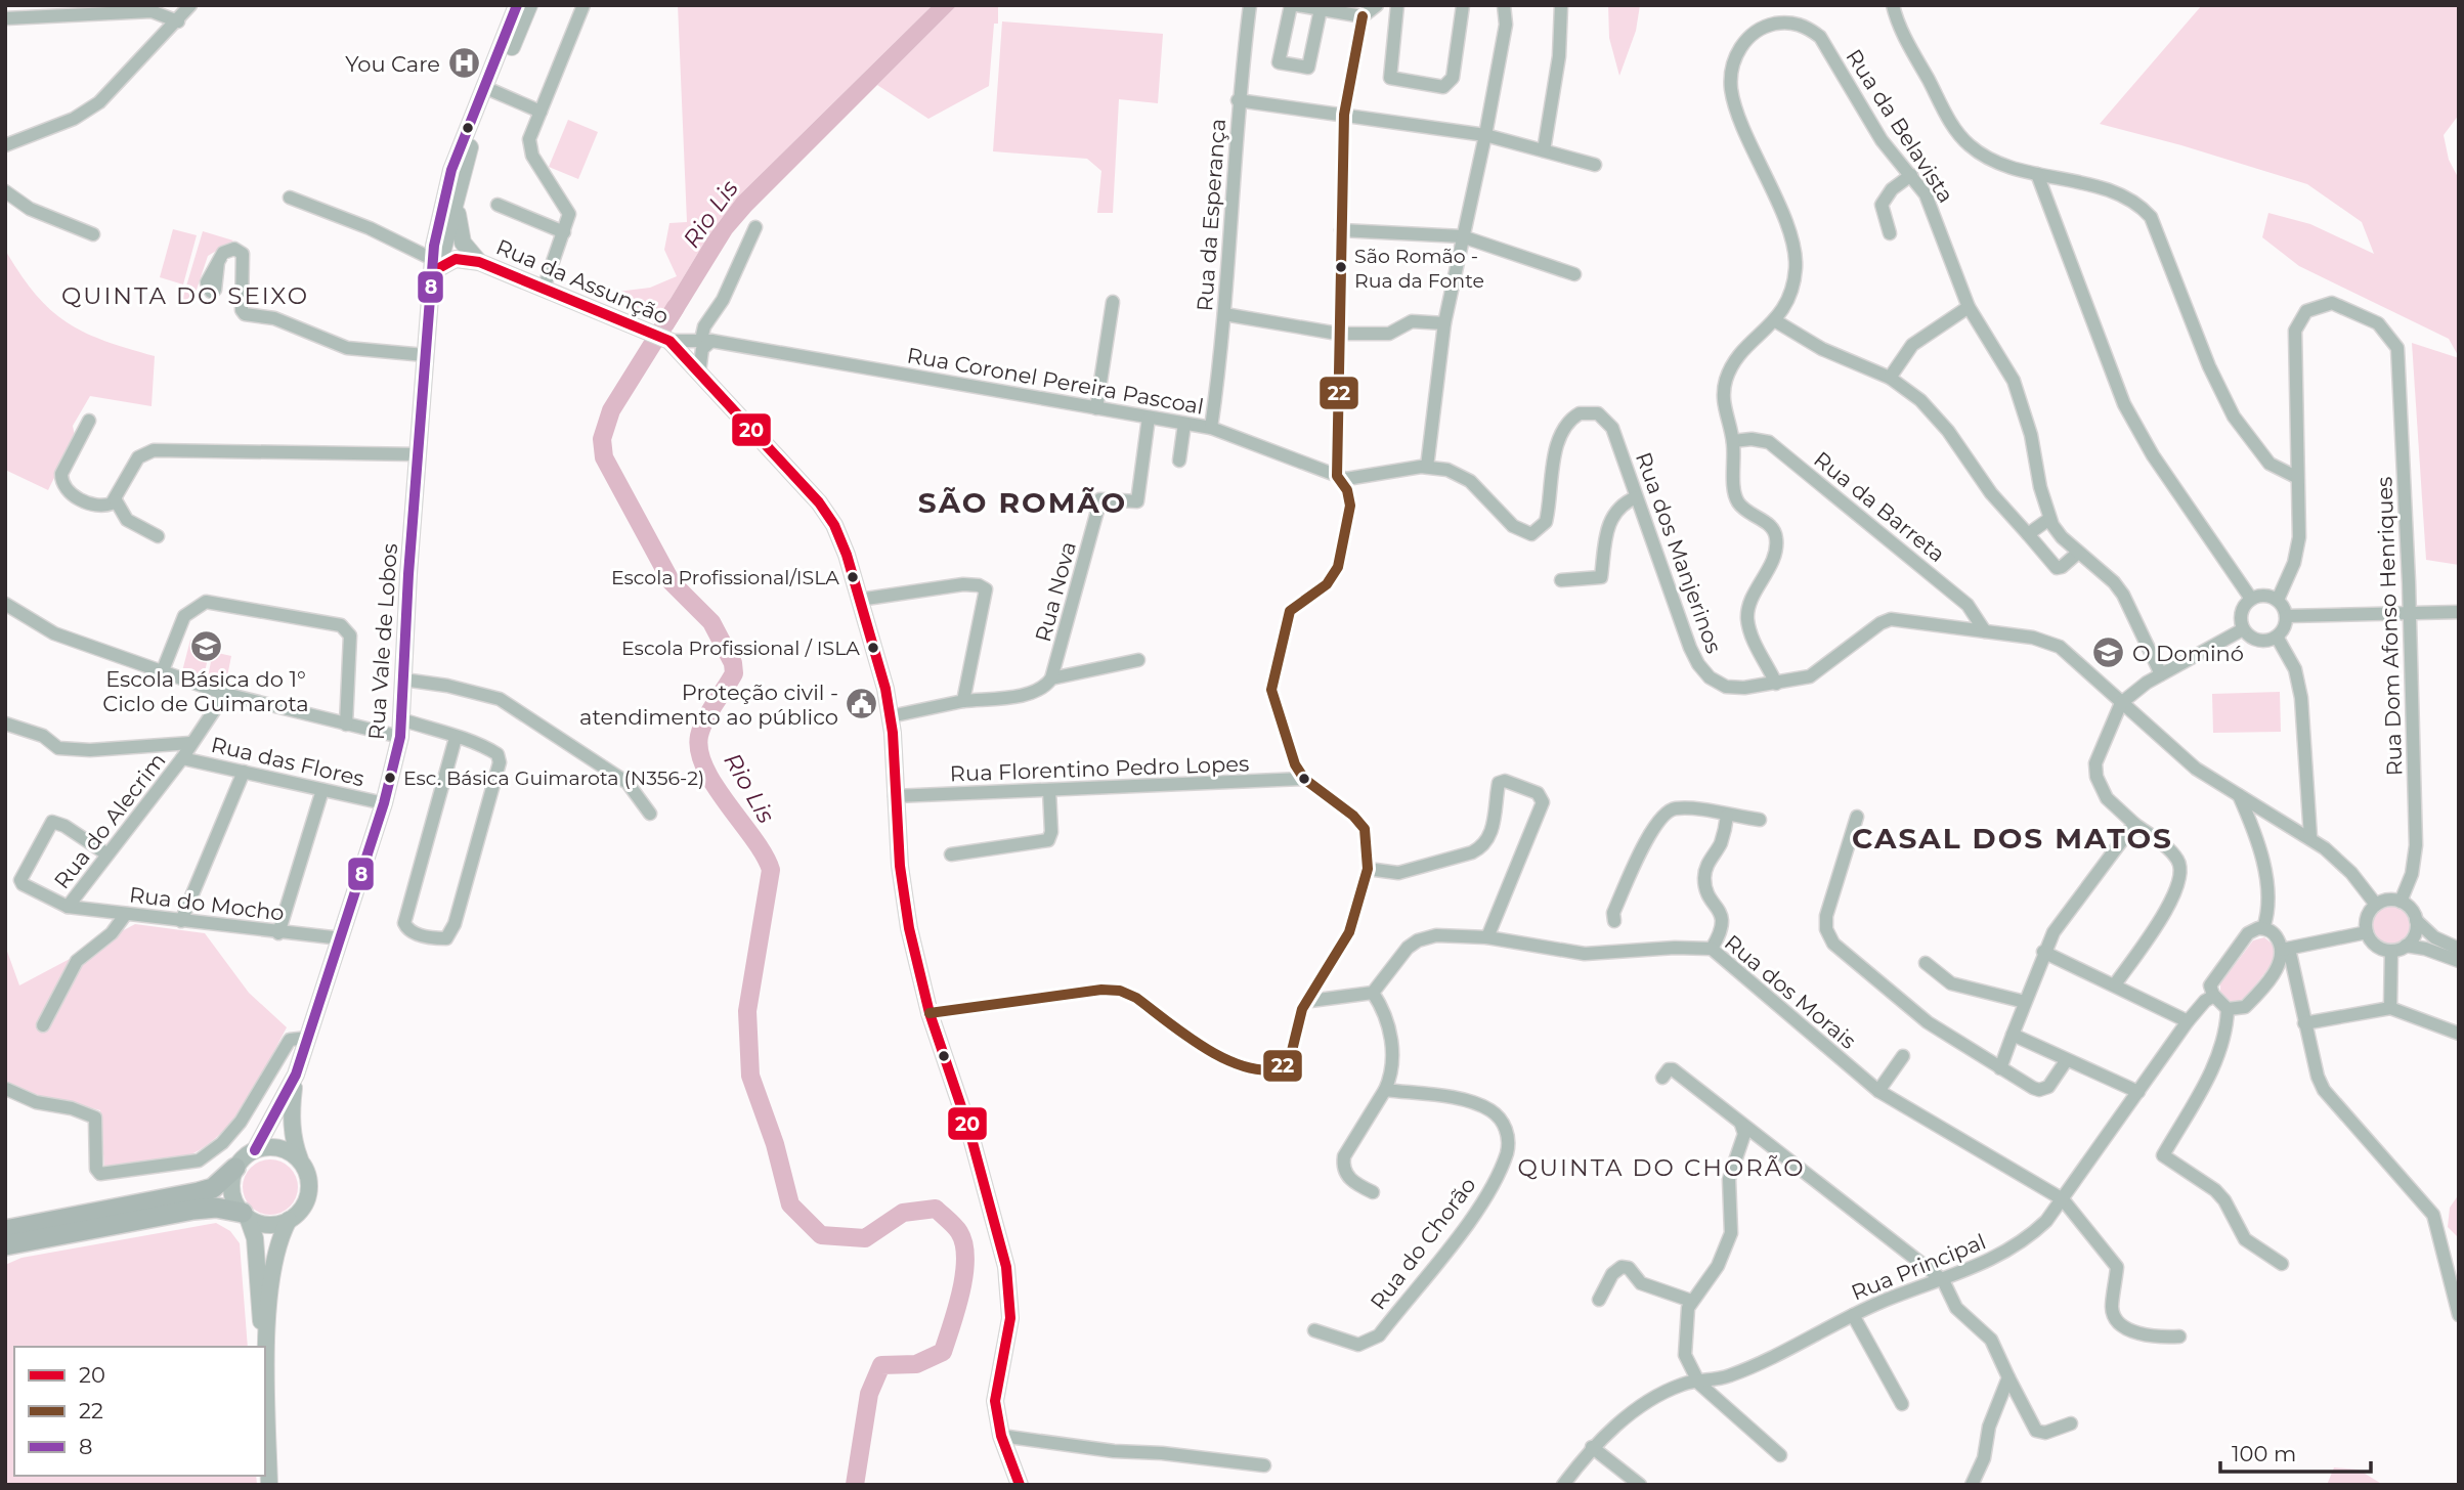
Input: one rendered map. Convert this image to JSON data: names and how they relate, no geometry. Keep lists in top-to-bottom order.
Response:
{
  "streets": {
    "main road": ["Rua da Assunção", "Rua Vale de Lobos"],
    "street": [
      "Rua da Belavista",
      "Rua da Esperança",
      "Rua Coronel Pereira Pascoal",
      "Rua da Barreta",
      "Rua dos Manjerinos",
      "Rua Nova",
      "Rua Dom Afonso Henriques",
      "Rua das Flores",
      "Rua Florentino Pedro Lopes",
      "Rua do Alecrim",
      "Rua do Mocho",
      "Rua dos Morais",
      "Rua do Chorão",
      "Rua Principal"
    ]
  },
  "crossings": [
    ["Rua da Belavista", "Rua da Barreta"],
    ["Rua da Belavista", "Rua dos Manjerinos"],
    ["Rua da Esperança", "Rua Coronel Pereira Pascoal"],
    ["Rua da Assunção", "Rua Coronel Pereira Pascoal"],
    ["Rua da Assunção", "Rua Vale de Lobos"],
    ["Rua Coronel Pereira Pascoal", "Rua dos Manjerinos"],
    ["Rua Coronel Pereira Pascoal", "Rua Nova"],
    ["Rua da Barreta", "Rua dos Manjerinos"],
    ["Rua dos Manjerinos", "Rua Dom Afonso Henriques"],
    ["Rua Vale de Lobos", "Rua das Flores"],
    ["Rua Vale de Lobos", "Rua do Mocho"],
    ["Rua das Flores", "Rua do Alecrim"],
    ["Rua do Alecrim", "Rua do Mocho"],
    ["Rua dos Morais", "Rua Principal"]
  ],
  "districts": [
    "QUINTA DO SEIXO",
    "SÃO ROMÃO",
    "CASAL DOS MATOS",
    "QUINTA DO CHORÃO"
  ],
  "water": ["Rio Lis"],
  "places": {
    "hospital": ["You Care"],
    "other": [
      "São Romão - Rua da Fonte",
      "Escola Profissional/ISLA",
      "Escola Profissional / ISLA",
      "Esc. Básica Guimarota (N356-2)"
    ],
    "school or university": ["Escola Básica do 1° Ciclo de Guimarota", "O Dominó"],
    "public building": ["Proteção civil - atendimento ao público"]
  },
  "lines": ["transit line 8", "transit line 22", "transit line 20"],
  "legend": ["20", "22", "8"],
  "scale_bar": "100 m"
}
